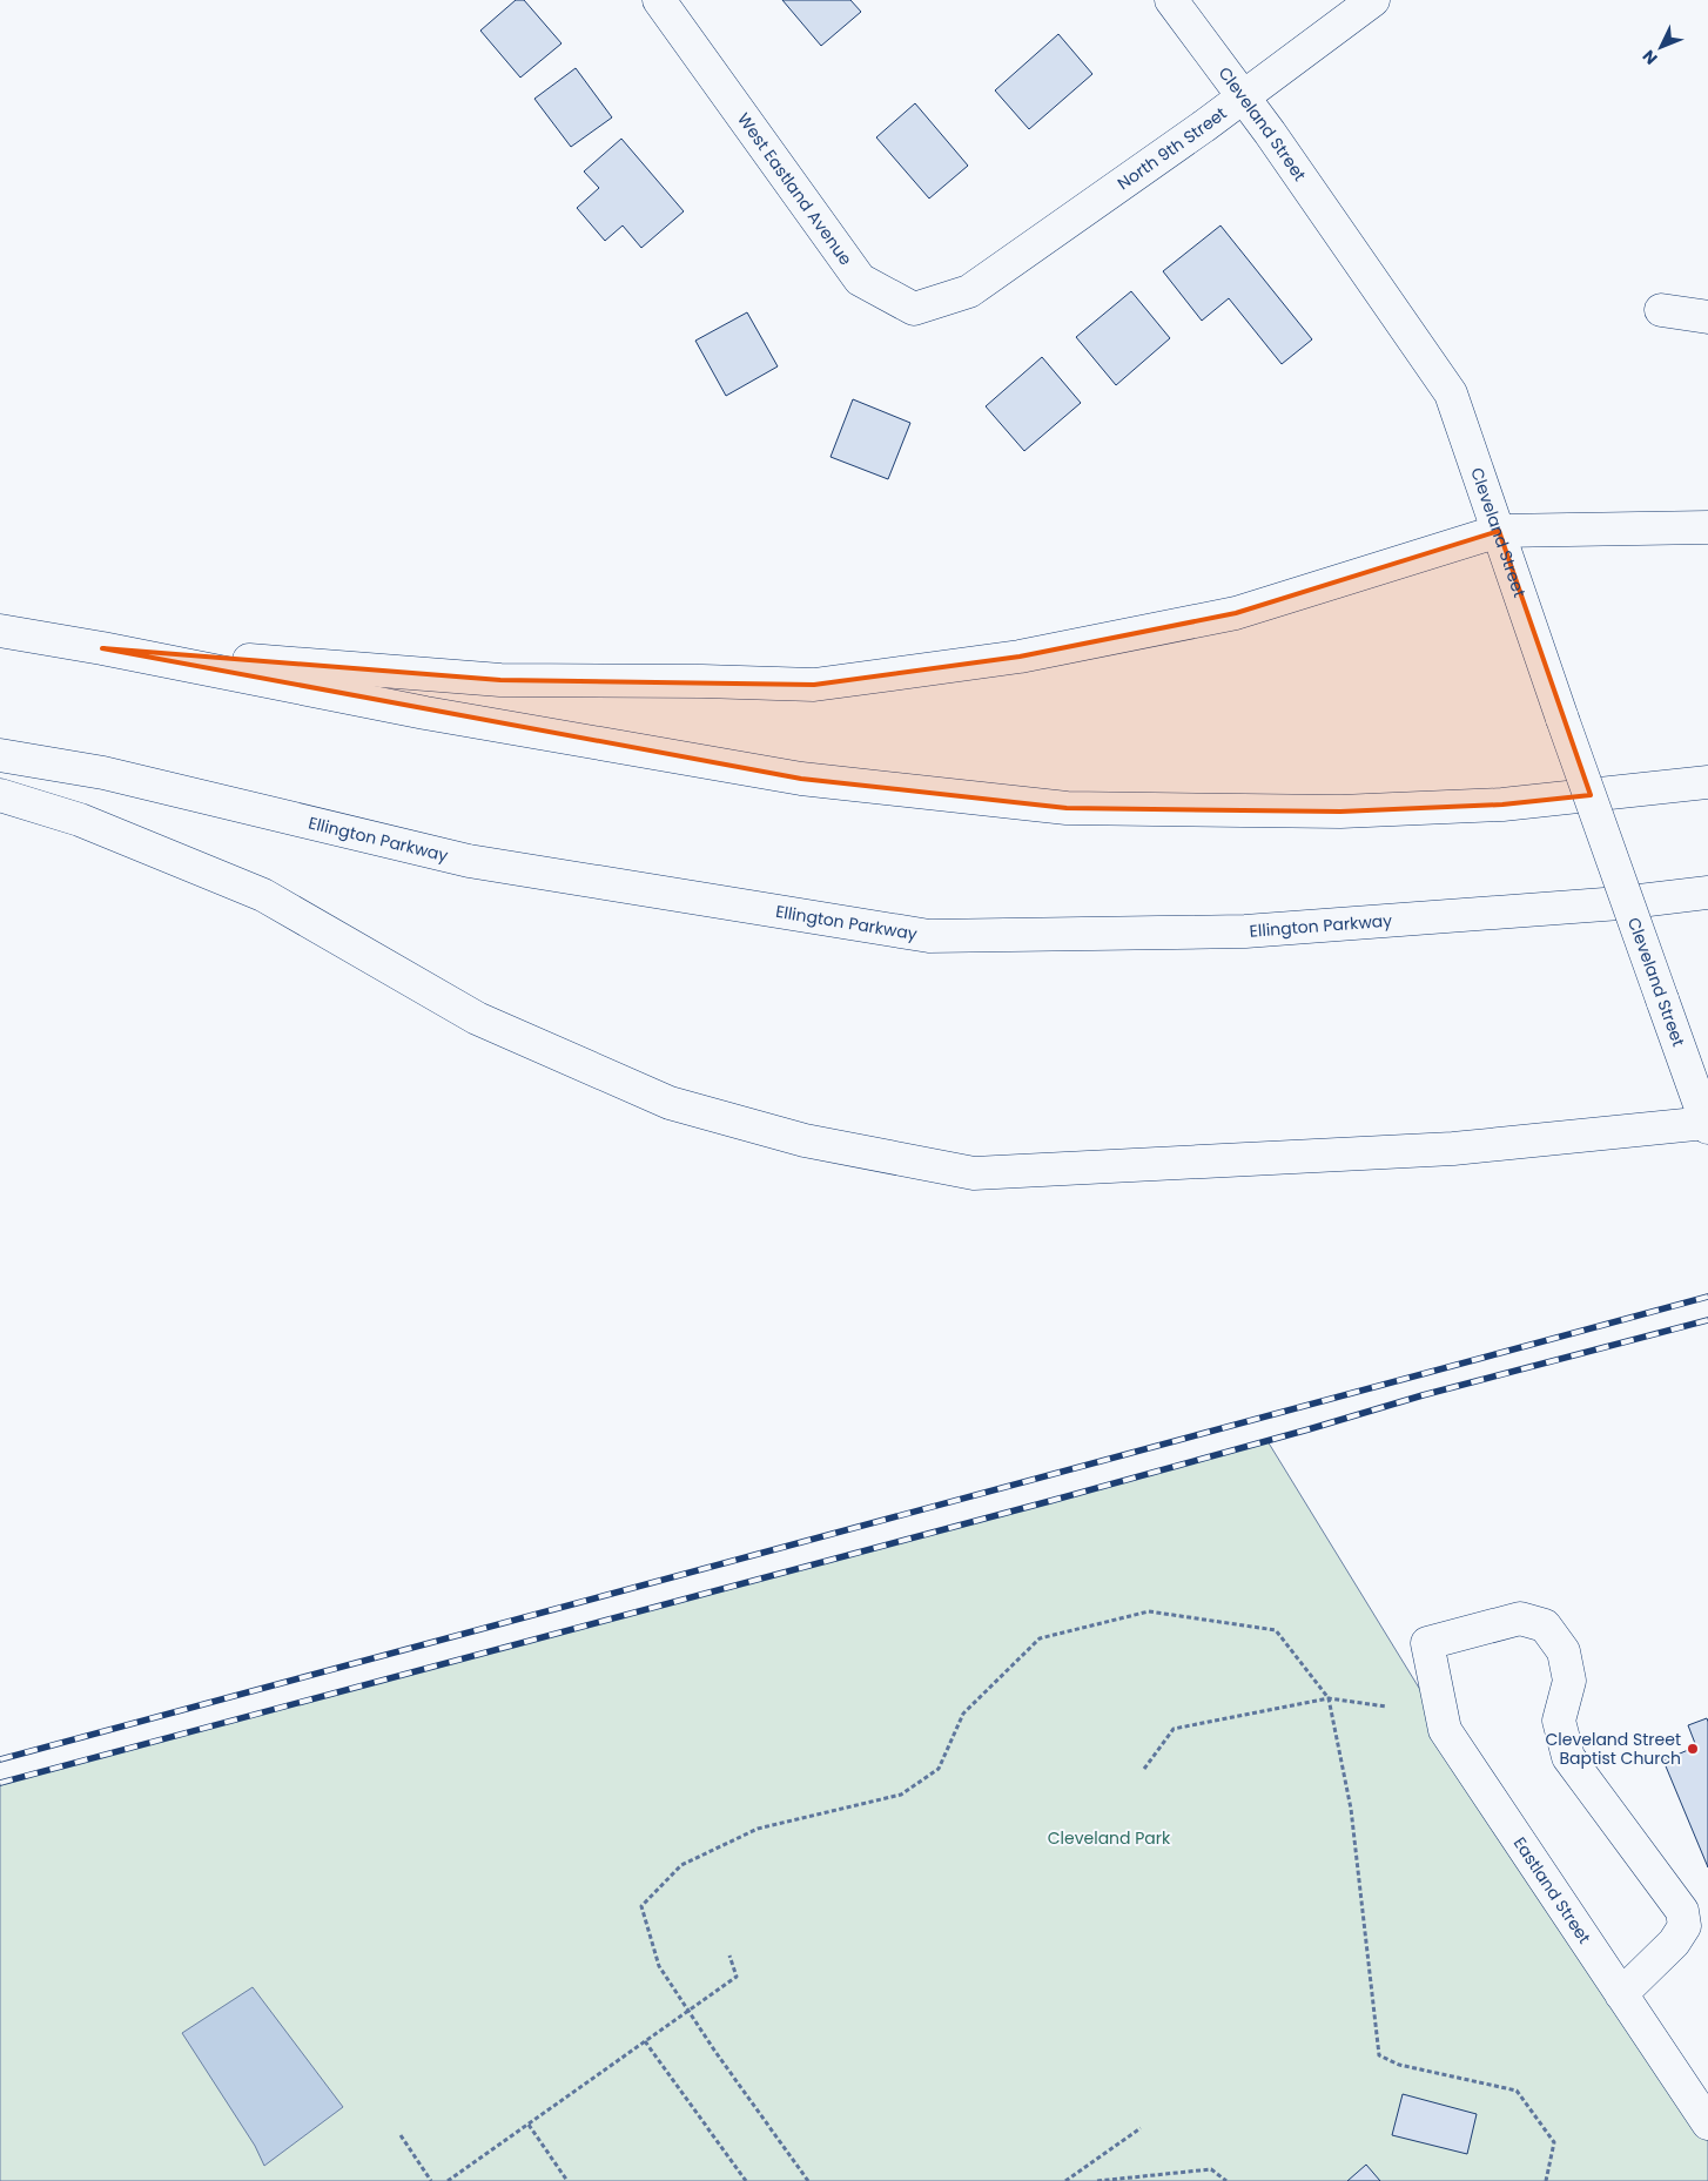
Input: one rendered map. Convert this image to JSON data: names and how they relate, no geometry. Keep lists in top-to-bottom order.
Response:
{
  "streets": {
    "main road": [
      "Cleveland Street",
      "North 9th Street",
      "West Eastland Avenue",
      "Ellington Parkway",
      "Eastland Street"
    ]
  },
  "crossings": [
    ["Cleveland Street", "North 9th Street"],
    ["North 9th Street", "West Eastland Avenue"]
  ],
  "parks": ["Cleveland Park"],
  "places": ["Cleveland Street Baptist Church"],
  "north": "bottom left"
}
